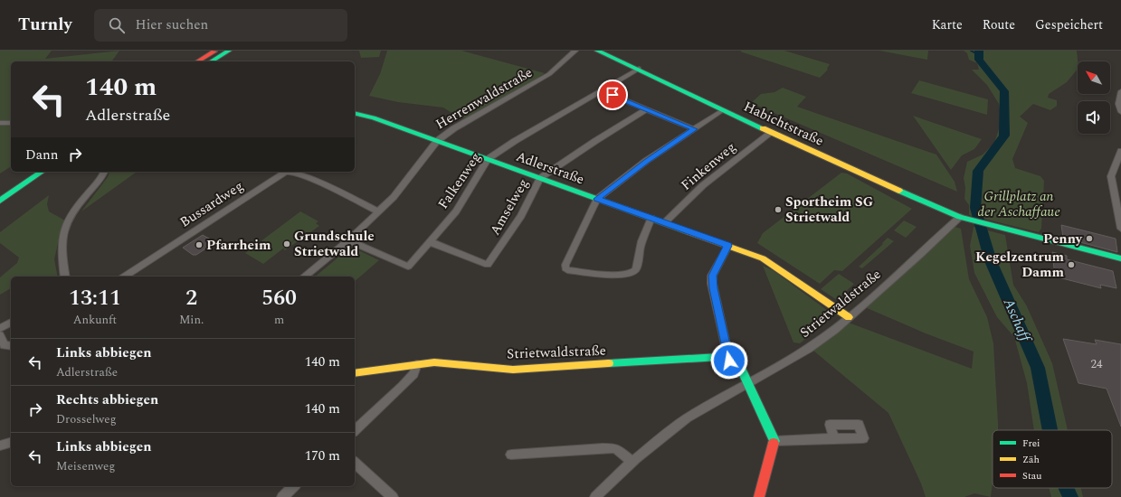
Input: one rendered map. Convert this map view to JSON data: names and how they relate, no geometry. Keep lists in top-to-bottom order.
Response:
{
  "streets": {
    "main road": ["Habichtstraße", "Adlerstraße", "Strietwaldstraße"],
    "street": [
      "Herrenwaldstraße",
      "Finkenweg",
      "Falkenweg",
      "Bussardweg",
      "Amselweg"
    ]
  },
  "crossings": [
    ["Herrenwaldstraße", "Adlerstraße"],
    ["Herrenwaldstraße", "Falkenweg"],
    ["Herrenwaldstraße", "Bussardweg"],
    ["Habichtstraße", "Finkenweg"],
    ["Habichtstraße", "Falkenweg"],
    ["Habichtstraße", "Strietwaldstraße"],
    ["Finkenweg", "Adlerstraße"],
    ["Adlerstraße", "Falkenweg"],
    ["Adlerstraße", "Amselweg"],
    ["Adlerstraße", "Strietwaldstraße"],
    ["Falkenweg", "Amselweg"]
  ],
  "water": ["Aschaff"],
  "parks": ["Grillplatz an der Aschaffaue"],
  "places": [
    "Sportheim SG Strietwald",
    "Penny",
    "Grundschule Strietwald",
    "Pfarrheim",
    "Kegelzentrum Damm"
  ],
  "house_numbers": ["24"],
  "legend": ["Frei", "Zäh", "Stau"],
  "north": "top left",
  "page": {
    "header": "Turnly",
    "search": "Hier suchen",
    "nav": ["Karte", "Route", "Gespeichert"],
    "turn": ["140 m", "Adlerstraße"],
    "then": "Dann",
    "eta": [
      "13:11",
      "Ankunft",
      "2",
      "Min.",
      "560",
      "m"
    ],
    "list": [
      {
        "name": "Links abbiegen",
        "note": "Adlerstraße",
        "value": "140 m"
      },
      {
        "name": "Rechts abbiegen",
        "note": "Drosselweg",
        "value": "140 m"
      },
      {
        "name": "Links abbiegen",
        "note": "Meisenweg",
        "value": "170 m"
      }
    ]
  }
}
